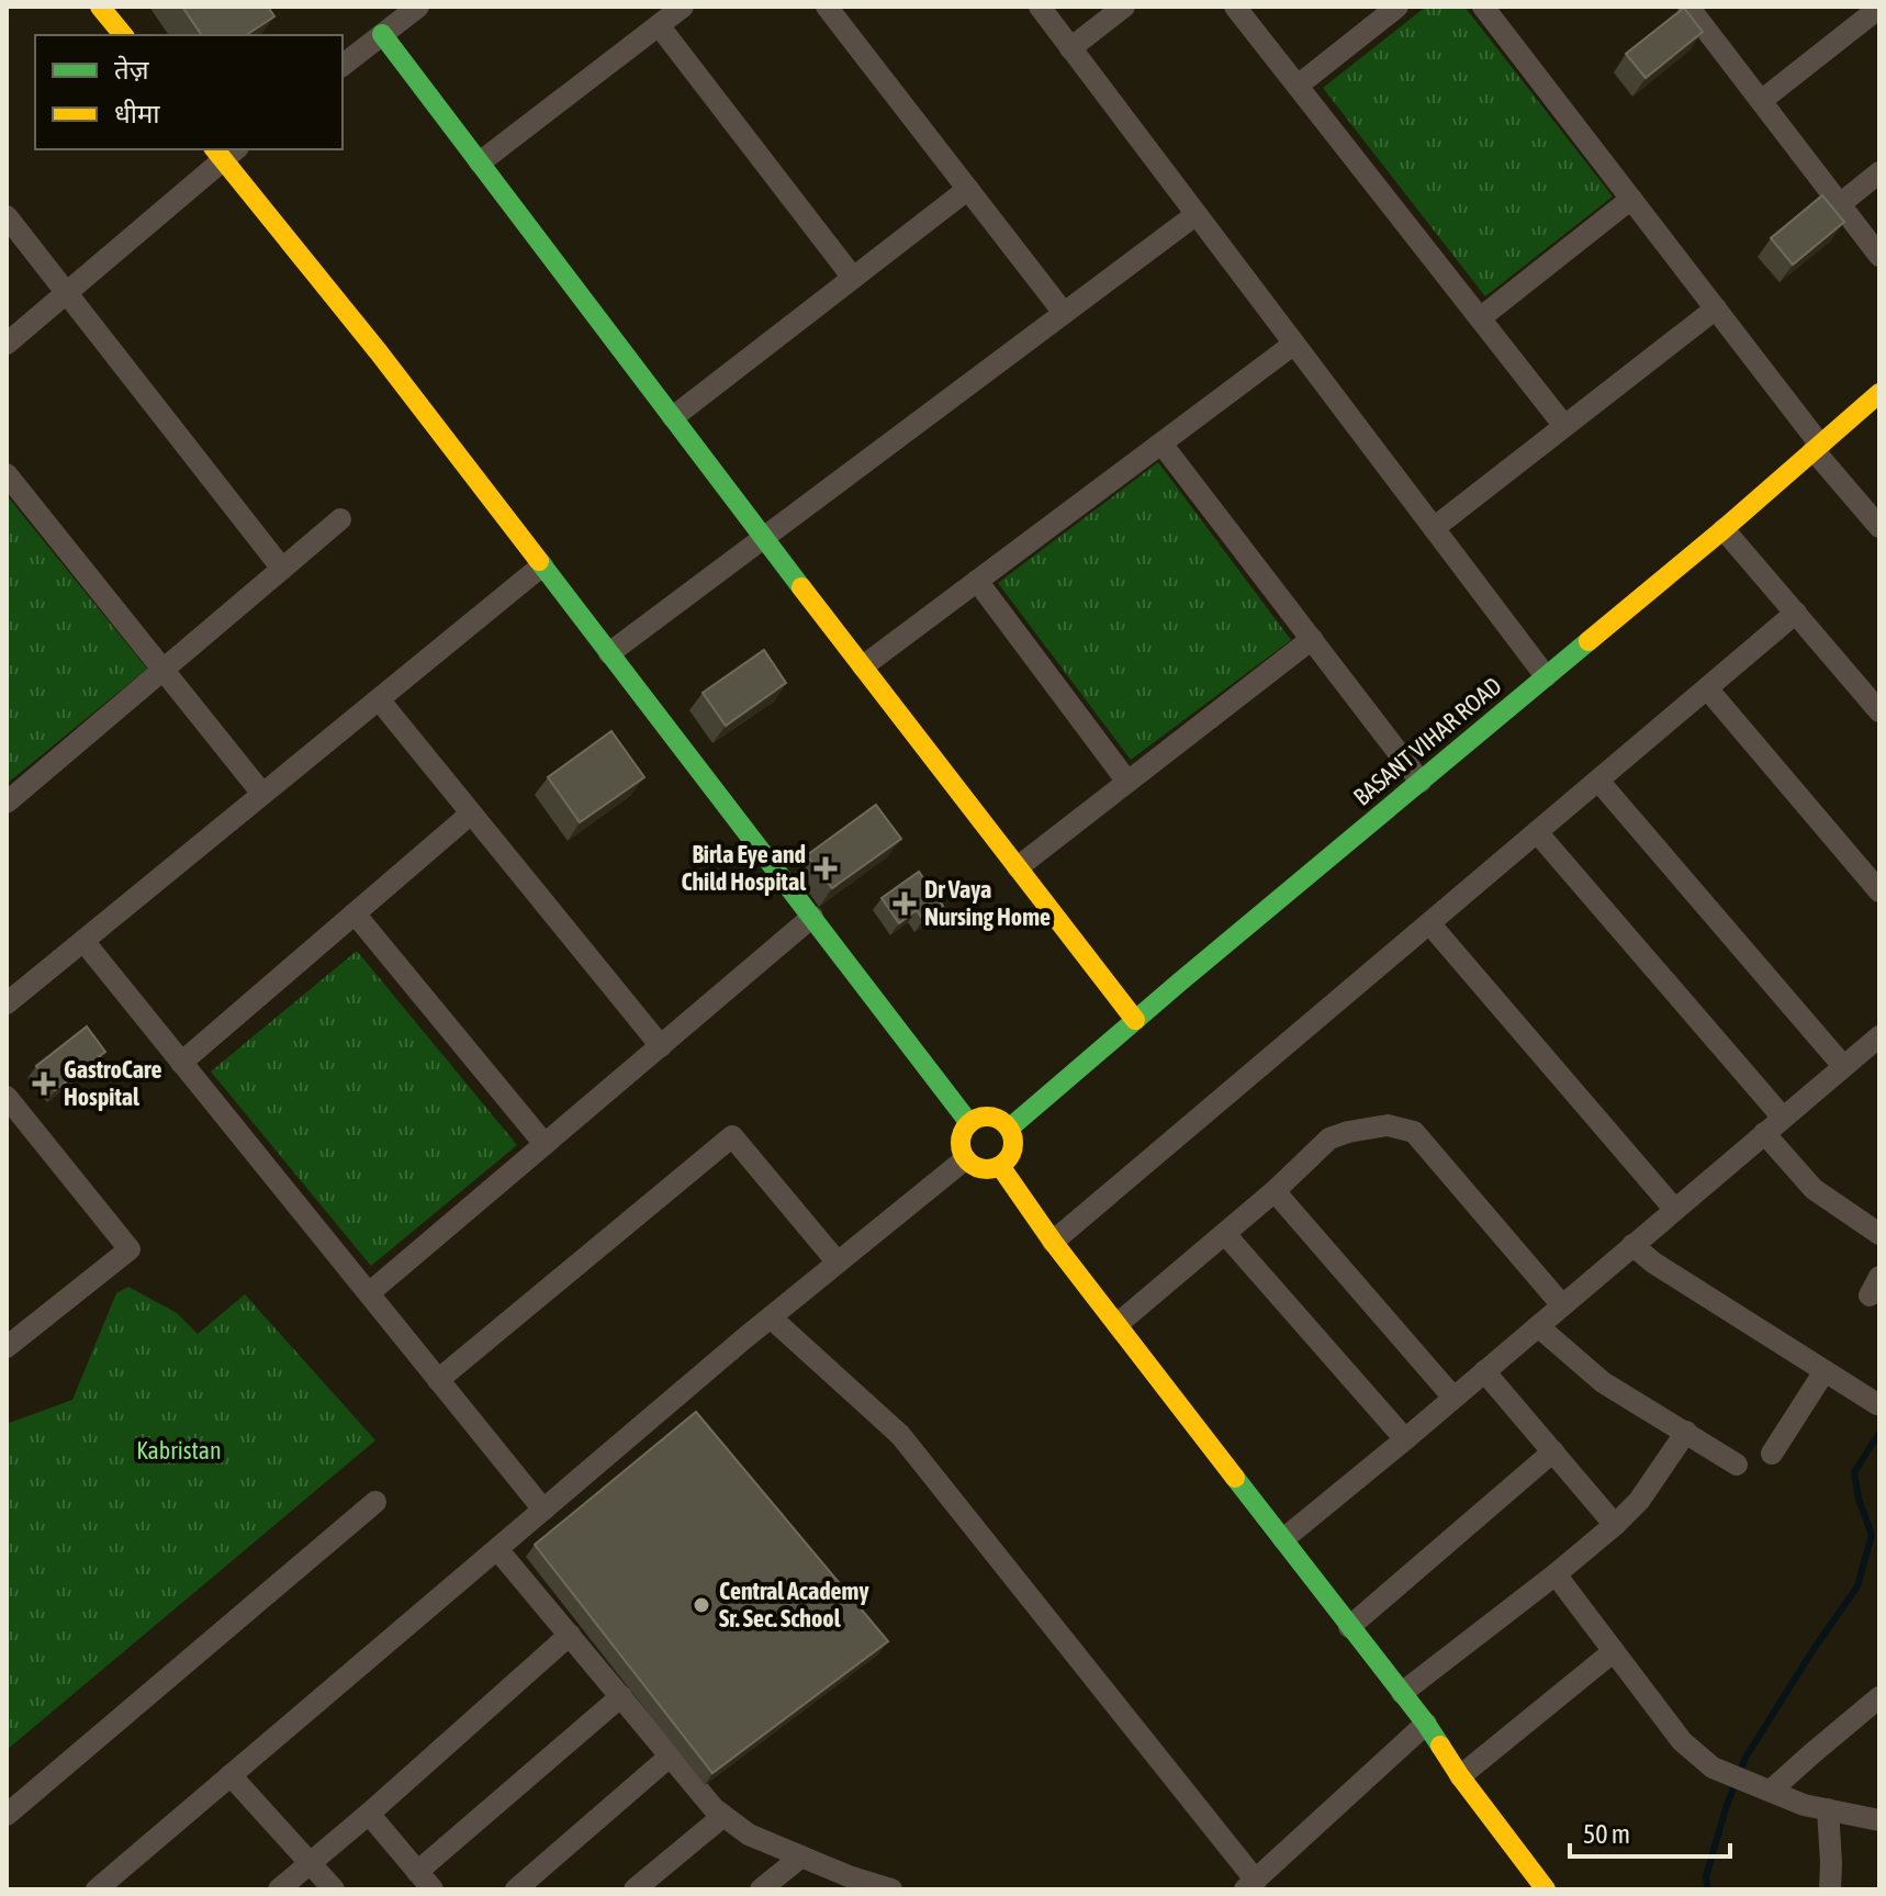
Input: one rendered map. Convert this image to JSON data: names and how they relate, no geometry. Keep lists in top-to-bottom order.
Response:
{
  "streets": {
    "street": ["BASANT VIHAR ROAD"]
  },
  "parks": ["Kabristan"],
  "places": {
    "health": ["Birla Eye and Child Hospital", "Dr Vaya Nursing Home", "GastroCare Hospital"],
    "other": ["Central Academy Sr. Sec. School"]
  },
  "legend": ["तेज़", "धीमा"],
  "scale_bar": "50 m"
}
